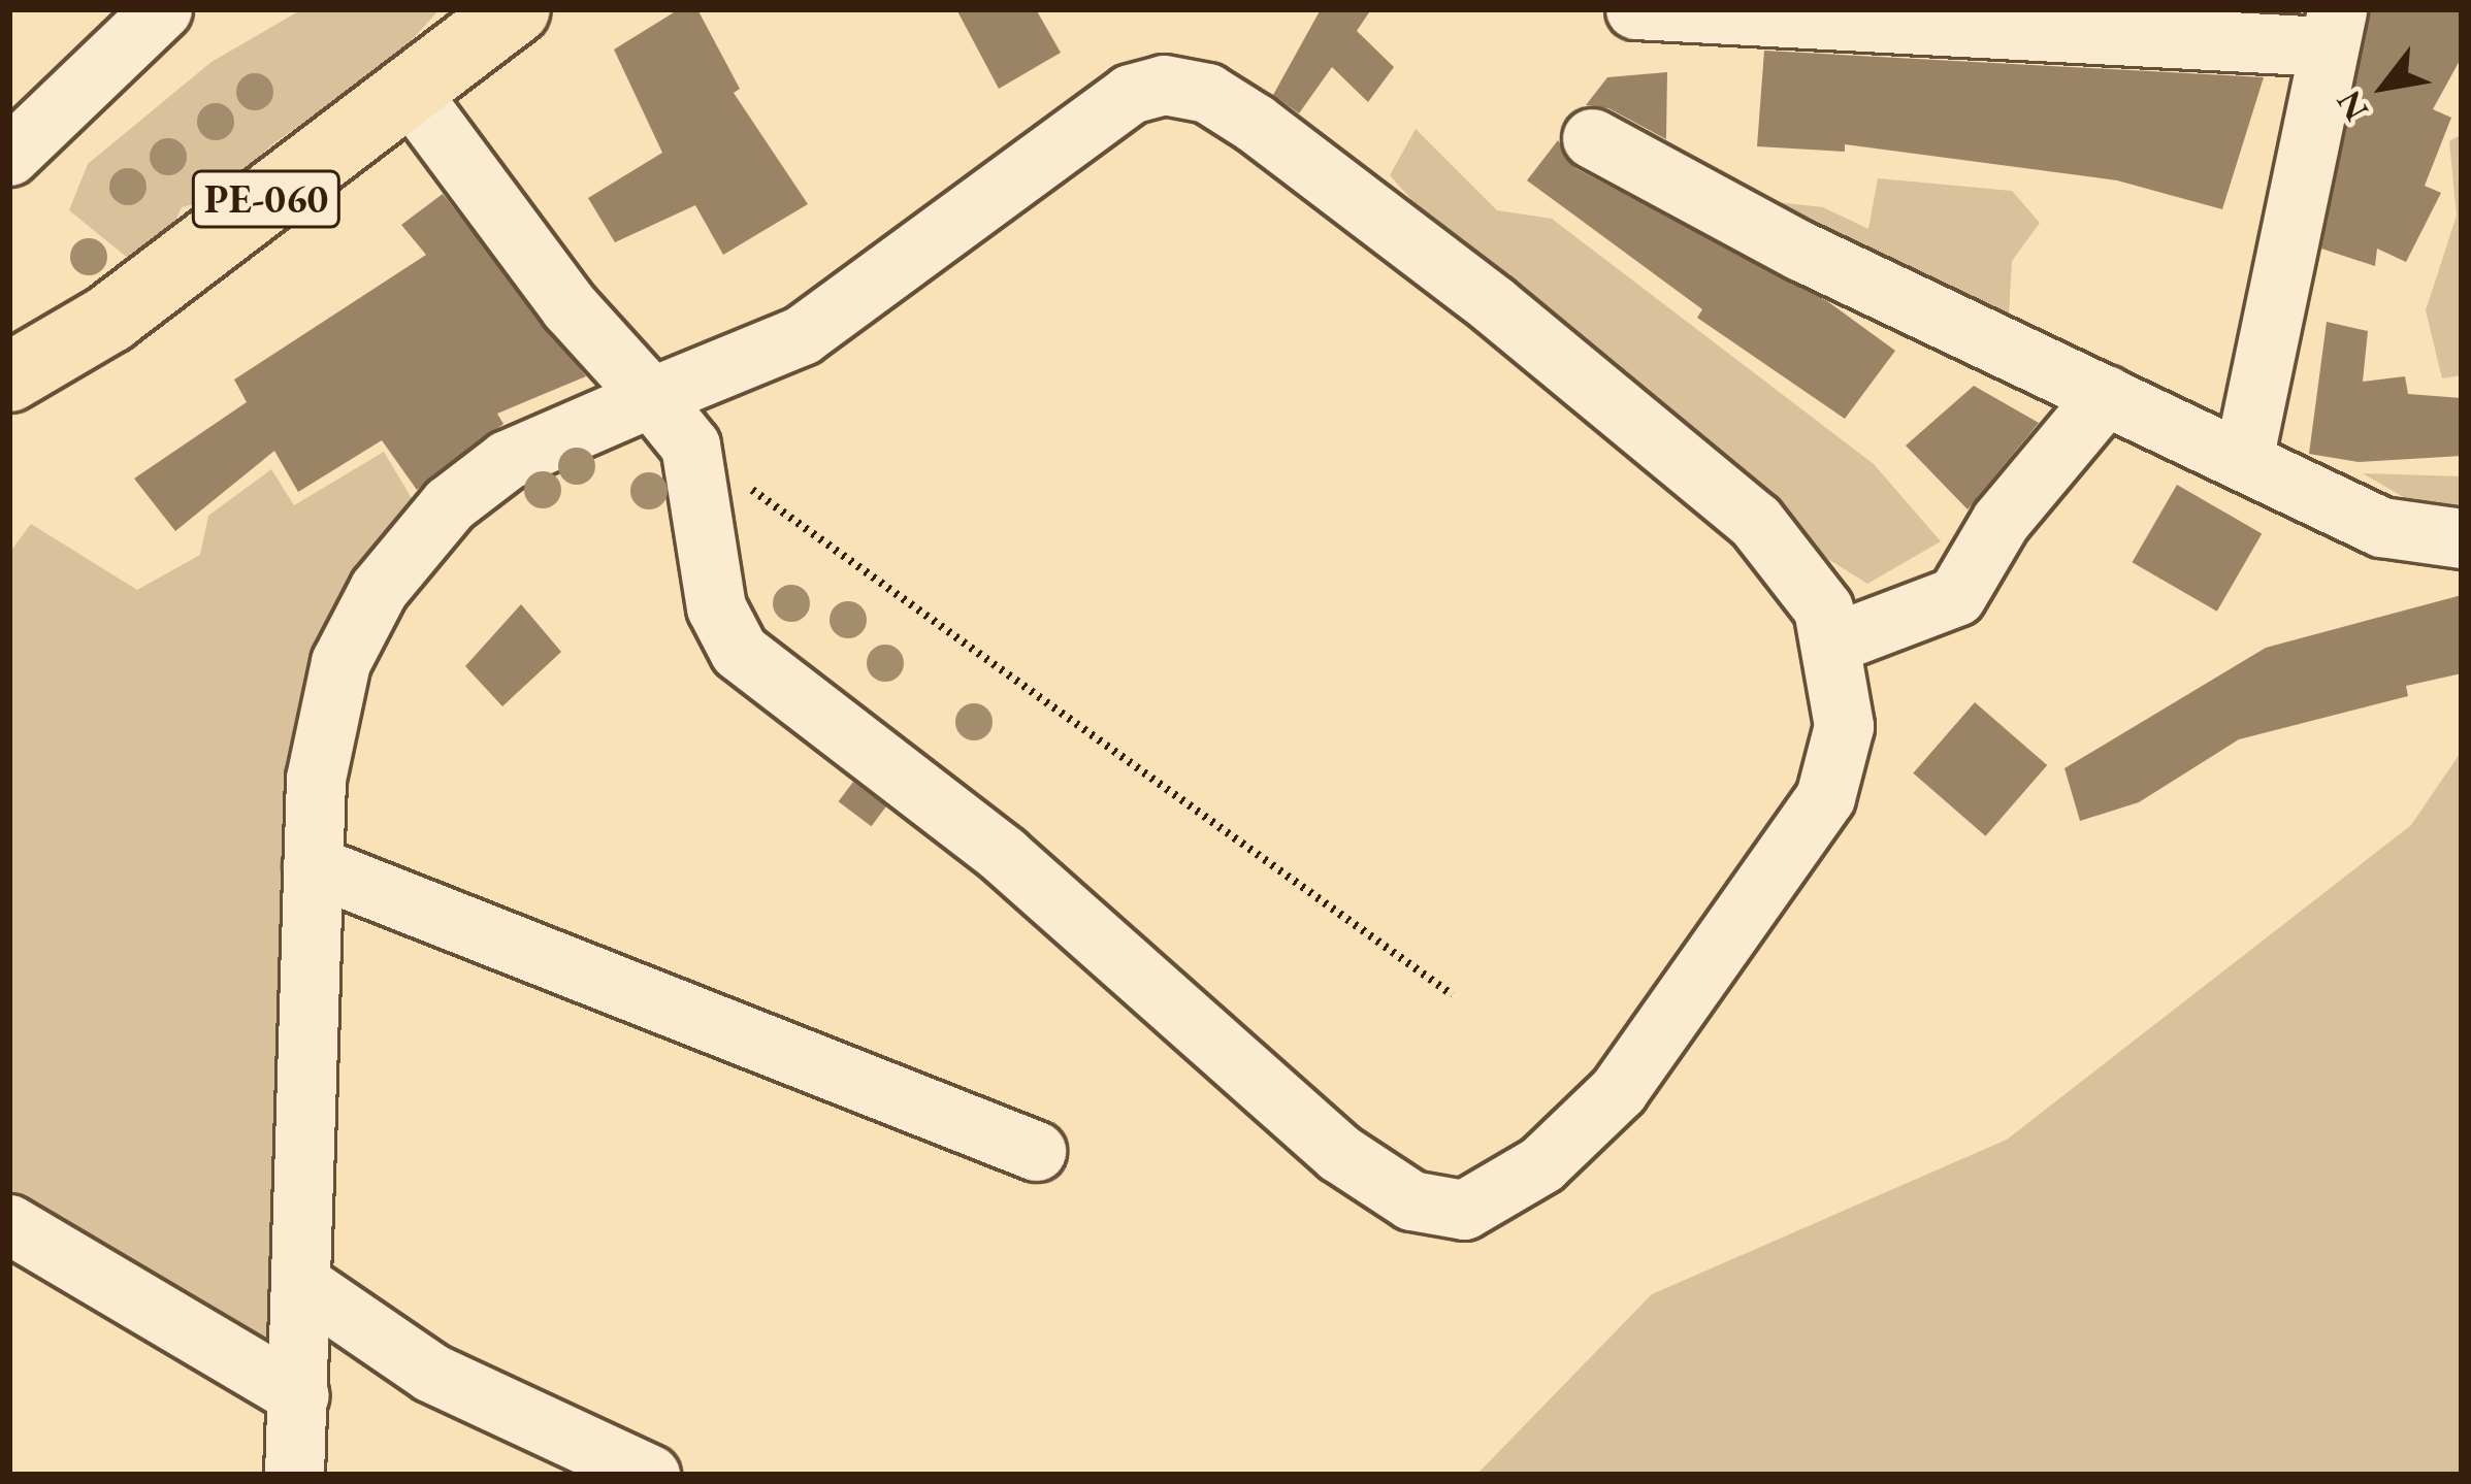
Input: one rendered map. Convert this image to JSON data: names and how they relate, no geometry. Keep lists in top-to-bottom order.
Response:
{
  "streets": {
    "main road": ["PE-060"]
  },
  "north": "bottom left"
}
